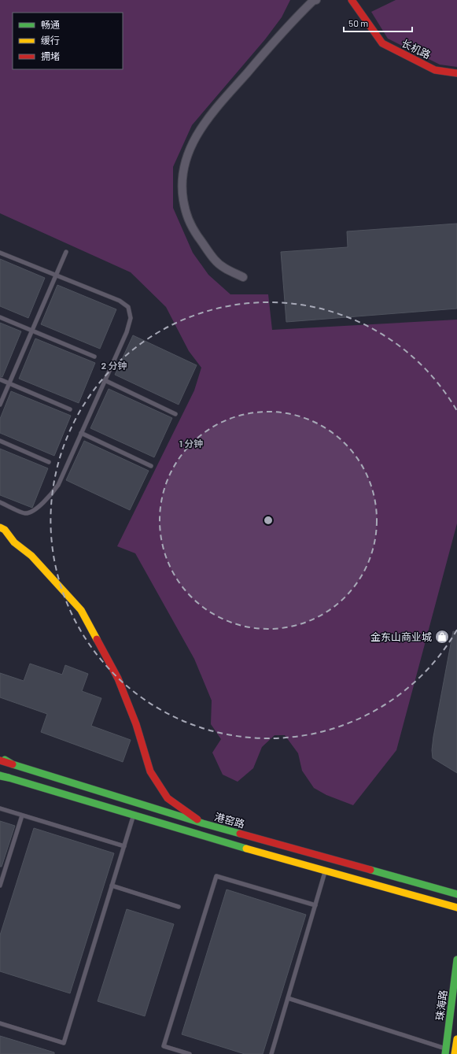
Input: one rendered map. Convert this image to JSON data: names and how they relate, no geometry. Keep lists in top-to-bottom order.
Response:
{
  "streets": {
    "main road": ["长机路", "港窑路", "珠海路"]
  },
  "places": {
    "shop": ["金东山商业城"]
  },
  "legend": ["畅通", "缓行", "拥堵"],
  "scale_bar": "50 m",
  "rings": ["2 分钟", "1 分钟"]
}
